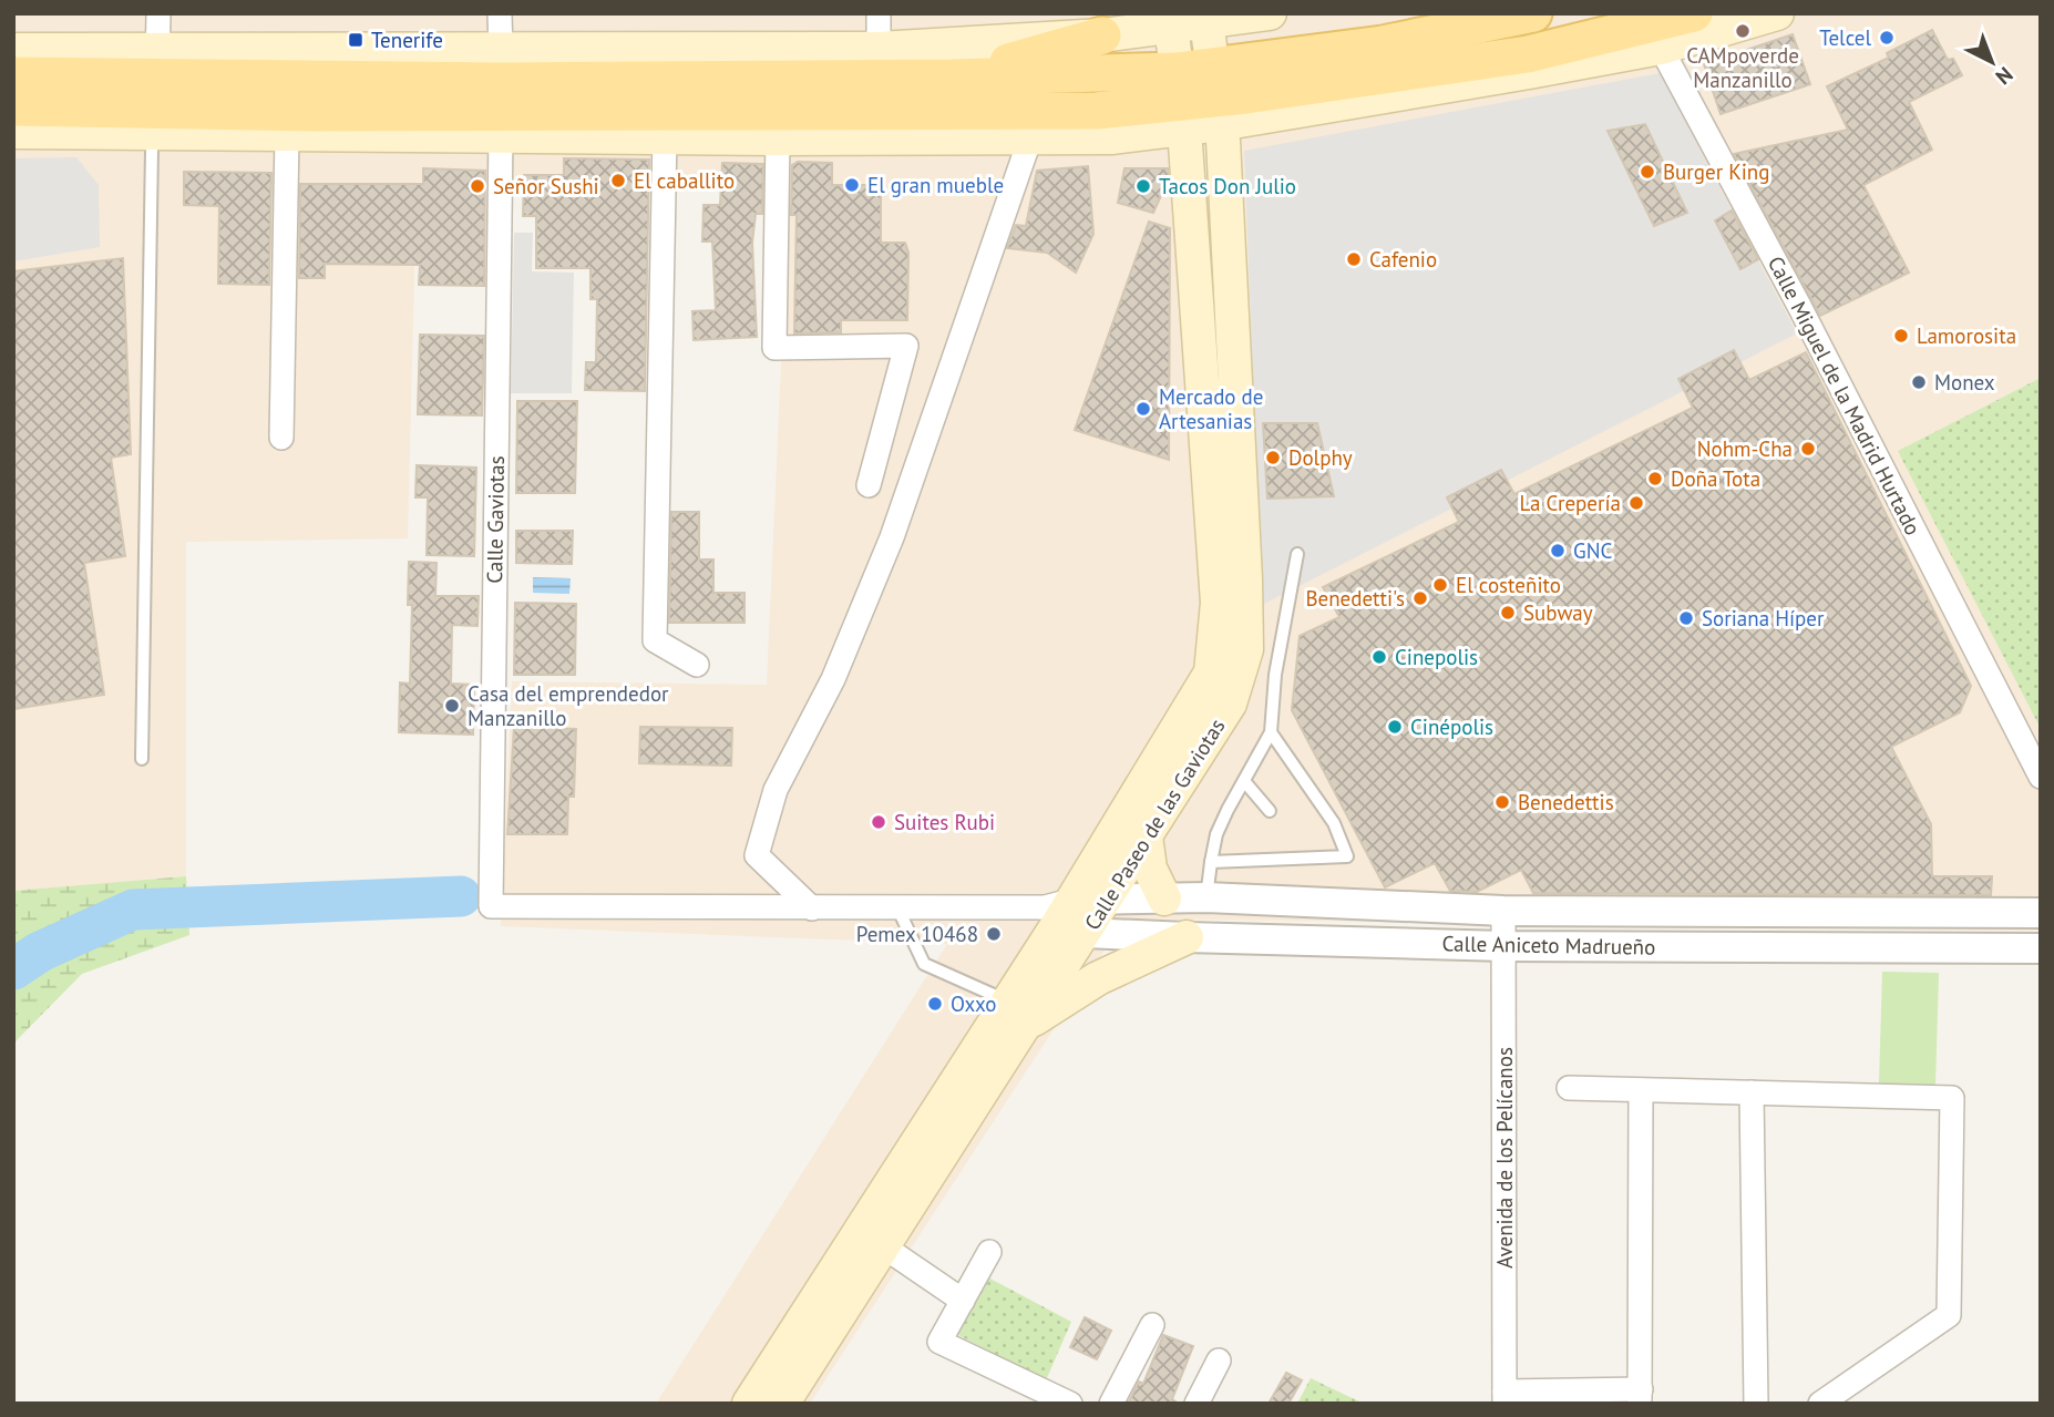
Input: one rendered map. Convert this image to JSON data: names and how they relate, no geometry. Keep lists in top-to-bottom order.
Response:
{
  "streets": {
    "main road": ["Calle Paseo de las Gaviotas"],
    "street": [
      "Calle Miguel de la Madrid Hurtado",
      "Calle Gaviotas",
      "Calle Aniceto Madrueño",
      "Avenida de los Pelícanos"
    ]
  },
  "crossings": [
    ["Calle Paseo de las Gaviotas", "Calle Aniceto Madrueño"],
    ["Calle Aniceto Madrueño", "Avenida de los Pelícanos"]
  ],
  "places": {
    "other": [
      "CAMpoverde Manzanillo",
      "Telcel",
      "Burger King",
      "El caballito",
      "El gran mueble",
      "Señor Sushi",
      "Tacos Don Julio",
      "Cafenio",
      "Lamorosita",
      "Monex",
      "Mercado de Artesanias",
      "Nohm-Cha",
      "Dolphy",
      "Doña Tota",
      "La Crepería",
      "GNC",
      "El costeñito",
      "Benedetti's",
      "Subway",
      "Soriana Híper",
      "Cinepolis",
      "Casa del emprendedor Manzanillo",
      "Cinépolis",
      "Benedettis",
      "Suites Rubi",
      "Pemex 10468",
      "Oxxo"
    ],
    "transit": ["Tenerife"]
  },
  "north": "bottom right"
}
